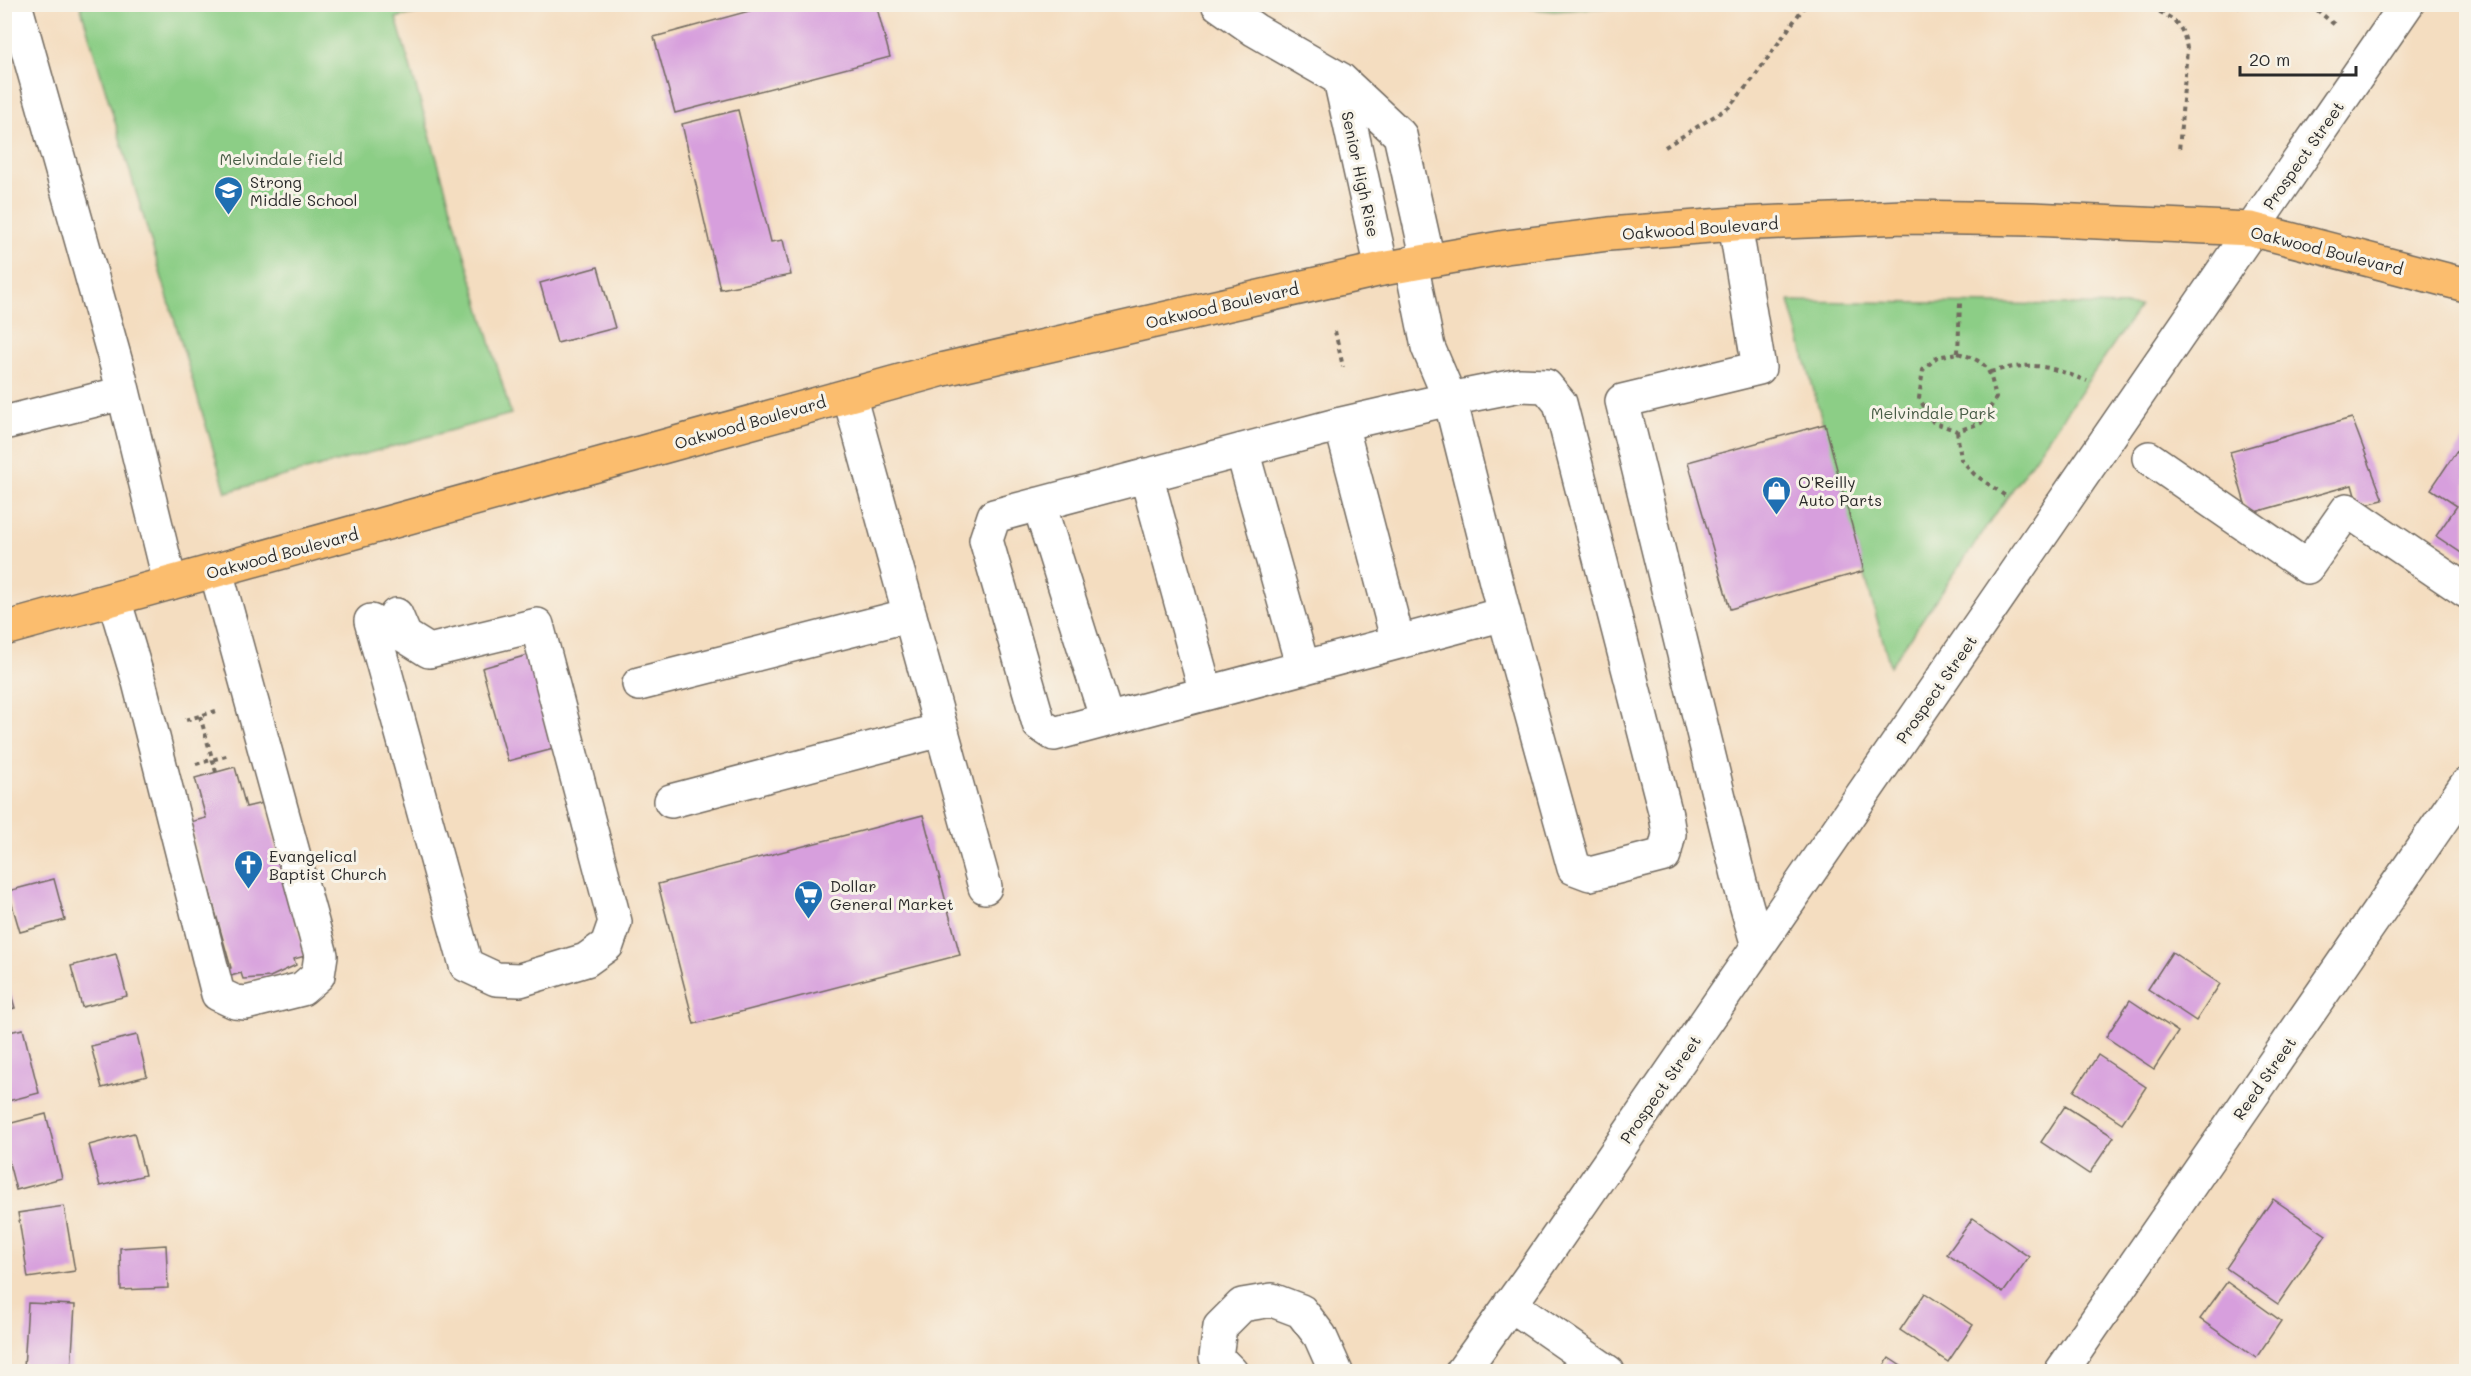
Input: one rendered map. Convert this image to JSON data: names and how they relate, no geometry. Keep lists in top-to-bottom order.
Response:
{
  "streets": {
    "main road": ["Oakwood Boulevard"],
    "street": ["Prospect Street", "Senior High Rise", "Reed Street"]
  },
  "crossings": [
    ["Prospect Street", "Oakwood Boulevard"],
    ["Senior High Rise", "Oakwood Boulevard"]
  ],
  "parks": ["Melvindale field", "Melvindale Park"],
  "places": {
    "school or university": ["Strong Middle School"],
    "shop": ["O'Reilly Auto Parts"],
    "church": ["Evangelical Baptist Church"],
    "supermarket": ["Dollar General Market"]
  },
  "scale_bar": "20 m"
}
